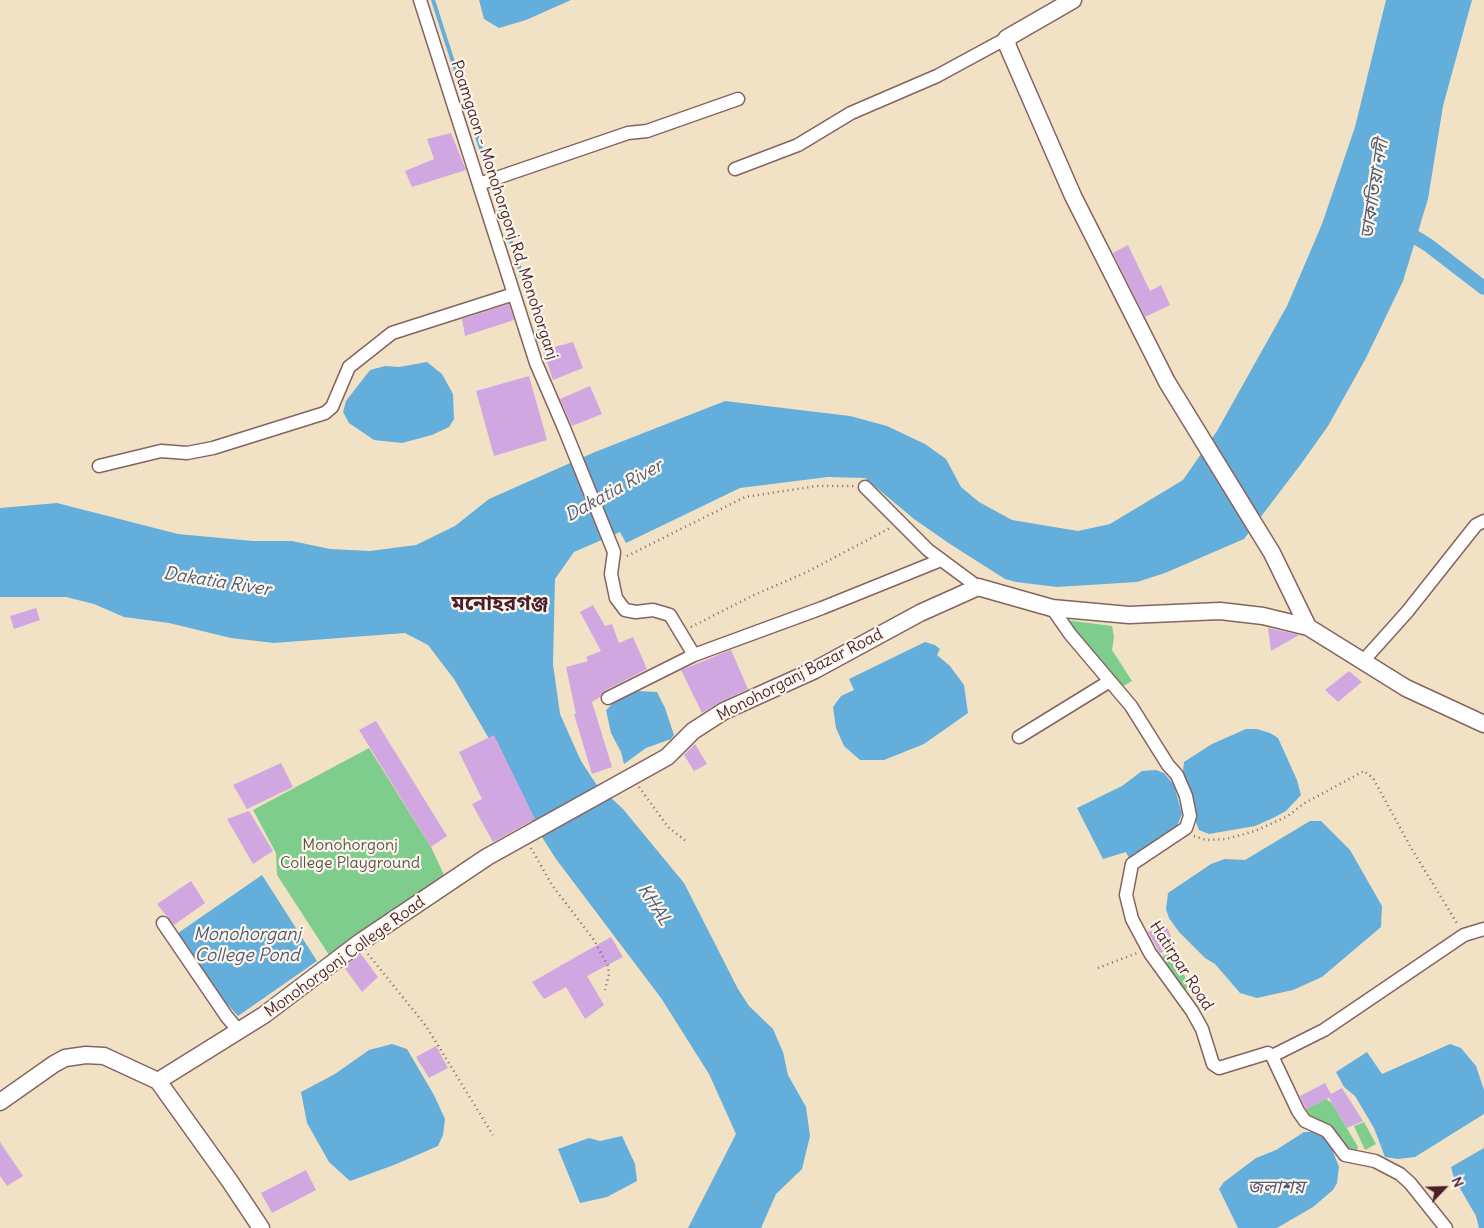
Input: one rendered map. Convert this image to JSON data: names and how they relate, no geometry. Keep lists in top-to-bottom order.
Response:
{
  "streets": {
    "street": [
      "Poamgaon - Monohorgonj Rd, Monohorganj",
      "Monohorganj Bazar Road",
      "Monohorgonj College Road",
      "Hatirpar Road"
    ]
  },
  "crossings": [
    ["Monohorganj Bazar Road", "Monohorgonj College Road"]
  ],
  "districts": ["মনোহরগঞ্জ"],
  "water": [
    "ডাকাতিয়া নদী",
    "Dakatia River",
    "KHAL",
    "Monohorganj College Pond",
    "জলাশয়"
  ],
  "parks": ["Monohorgonj College Playground"],
  "north": "top right"
}
